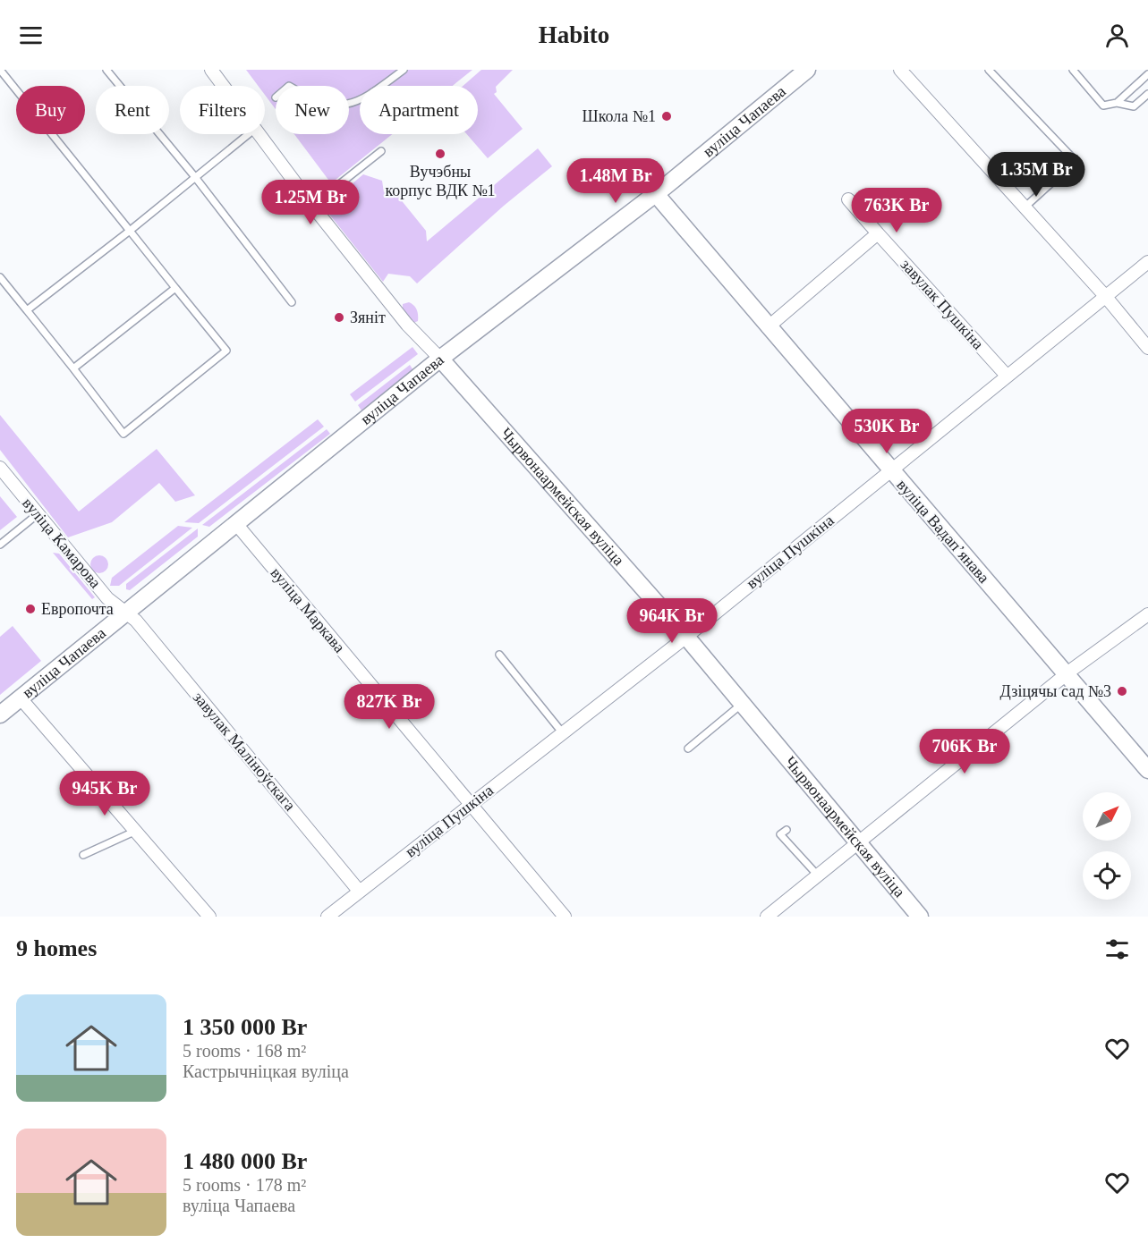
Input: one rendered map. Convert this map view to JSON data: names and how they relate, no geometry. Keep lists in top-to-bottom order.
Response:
{
  "streets": {
    "main road": ["вуліца Чапаева", "Чырвонаармейская вуліца", "вуліца Вадапʼянава"],
    "street": [
      "завулак Пушкіна",
      "вуліца Камарова",
      "вуліца Пушкіна",
      "вуліца Маркава",
      "завулак Маліноўскага"
    ]
  },
  "crossings": [
    ["вуліца Чапаева", "Чырвонаармейская вуліца"],
    ["вуліца Чапаева", "вуліца Вадапʼянава"],
    ["вуліца Чапаева", "вуліца Камарова"],
    ["вуліца Чапаева", "вуліца Маркава"],
    ["вуліца Чапаева", "завулак Маліноўскага"],
    ["завулак Пушкіна", "вуліца Пушкіна"],
    ["Чырвонаармейская вуліца", "вуліца Пушкіна"],
    ["вуліца Вадапʼянава", "вуліца Пушкіна"],
    ["вуліца Камарова", "завулак Маліноўскага"],
    ["вуліца Пушкіна", "вуліца Маркава"],
    ["вуліца Пушкіна", "завулак Маліноўскага"]
  ],
  "places": [
    "Школа №1",
    "Вучэбны корпус ВДК №1",
    "Зяніт",
    "Европочта",
    "Дзіцячы сад №3"
  ],
  "north": "top right",
  "page": {
    "header": "Habito",
    "chip": [
      "Buy",
      "Rent",
      "Filters",
      "New",
      "Apartment"
    ],
    "price": [
      "1.35M Br",
      "1.48M Br",
      "1.25M Br",
      "763K Br",
      "530K Br",
      "964K Br",
      "827K Br",
      "706K Br",
      "945K Br"
    ],
    "heading": "9 homes",
    "list": [
      {
        "name": "1 350 000 Br",
        "note": "5 rooms · 168 m² · Кастрычніцкая вуліца"
      },
      {
        "name": "1 480 000 Br",
        "note": "5 rooms · 178 m² · вуліца Чапаева"
      }
    ]
  }
}
